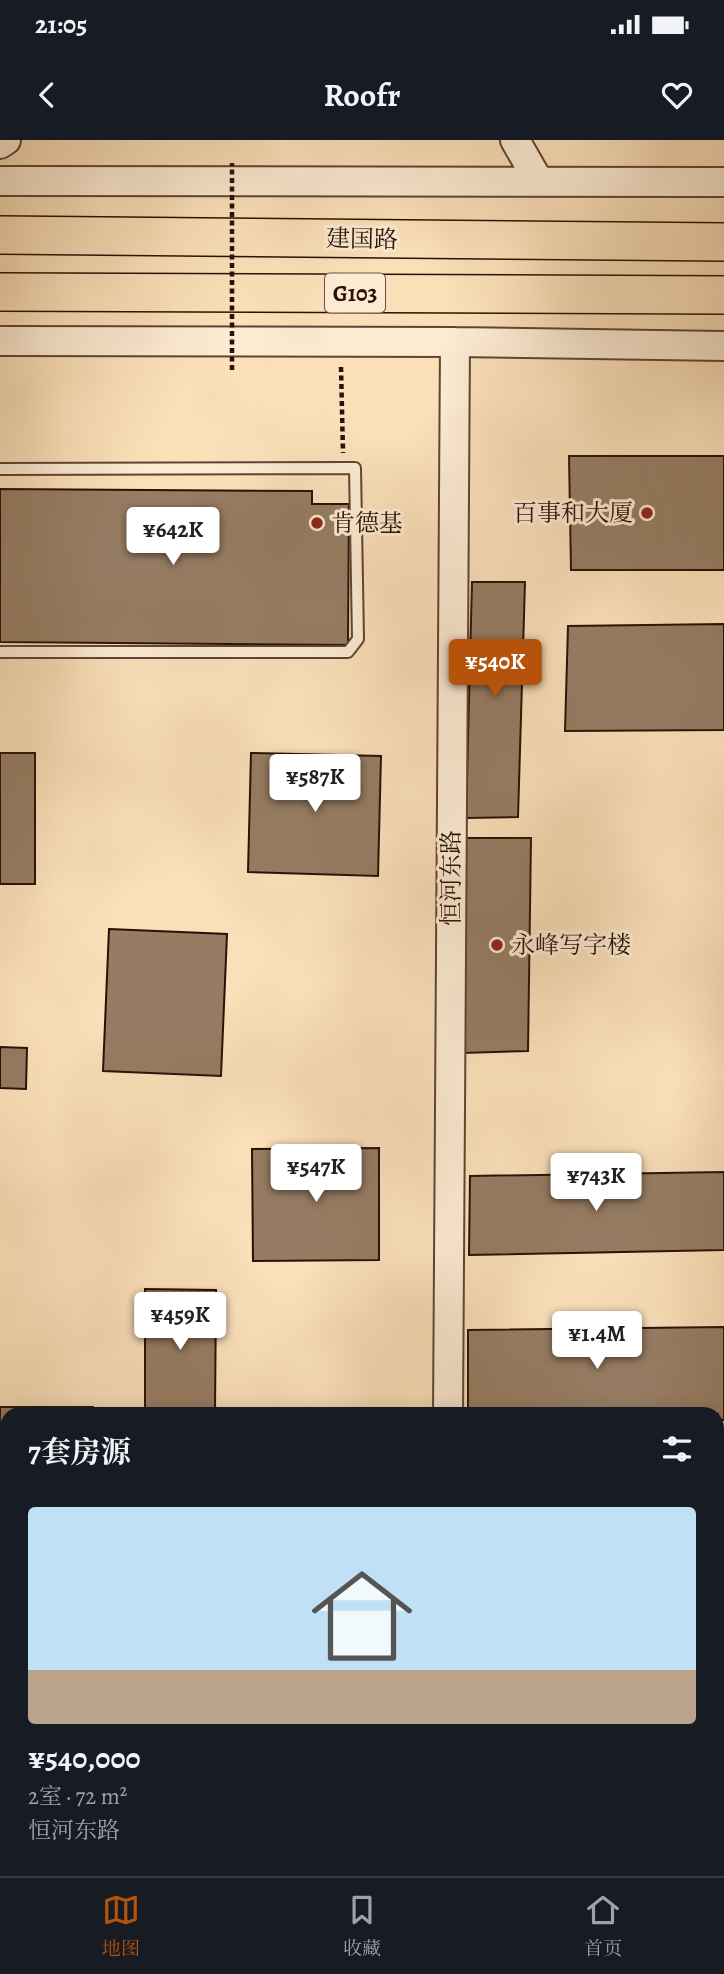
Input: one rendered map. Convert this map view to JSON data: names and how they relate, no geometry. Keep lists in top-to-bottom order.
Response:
{
  "streets": {
    "highway": ["建国路", "G103"],
    "street": ["恒河东路"]
  },
  "places": ["百事和大厦", "肯德基", "永峰写字楼"],
  "page": {
    "status": "21:05",
    "header": "Roofr",
    "price": [
      "¥642K",
      "¥540K",
      "¥587K",
      "¥547K",
      "¥743K",
      "¥459K",
      "¥1.4M"
    ],
    "heading": "7套房源",
    "list": [
      {
        "name": "¥540,000",
        "note": "2室 · 72 m² · 恒河东路"
      }
    ],
    "tabs": ["地图", "收藏", "首页"]
  }
}
